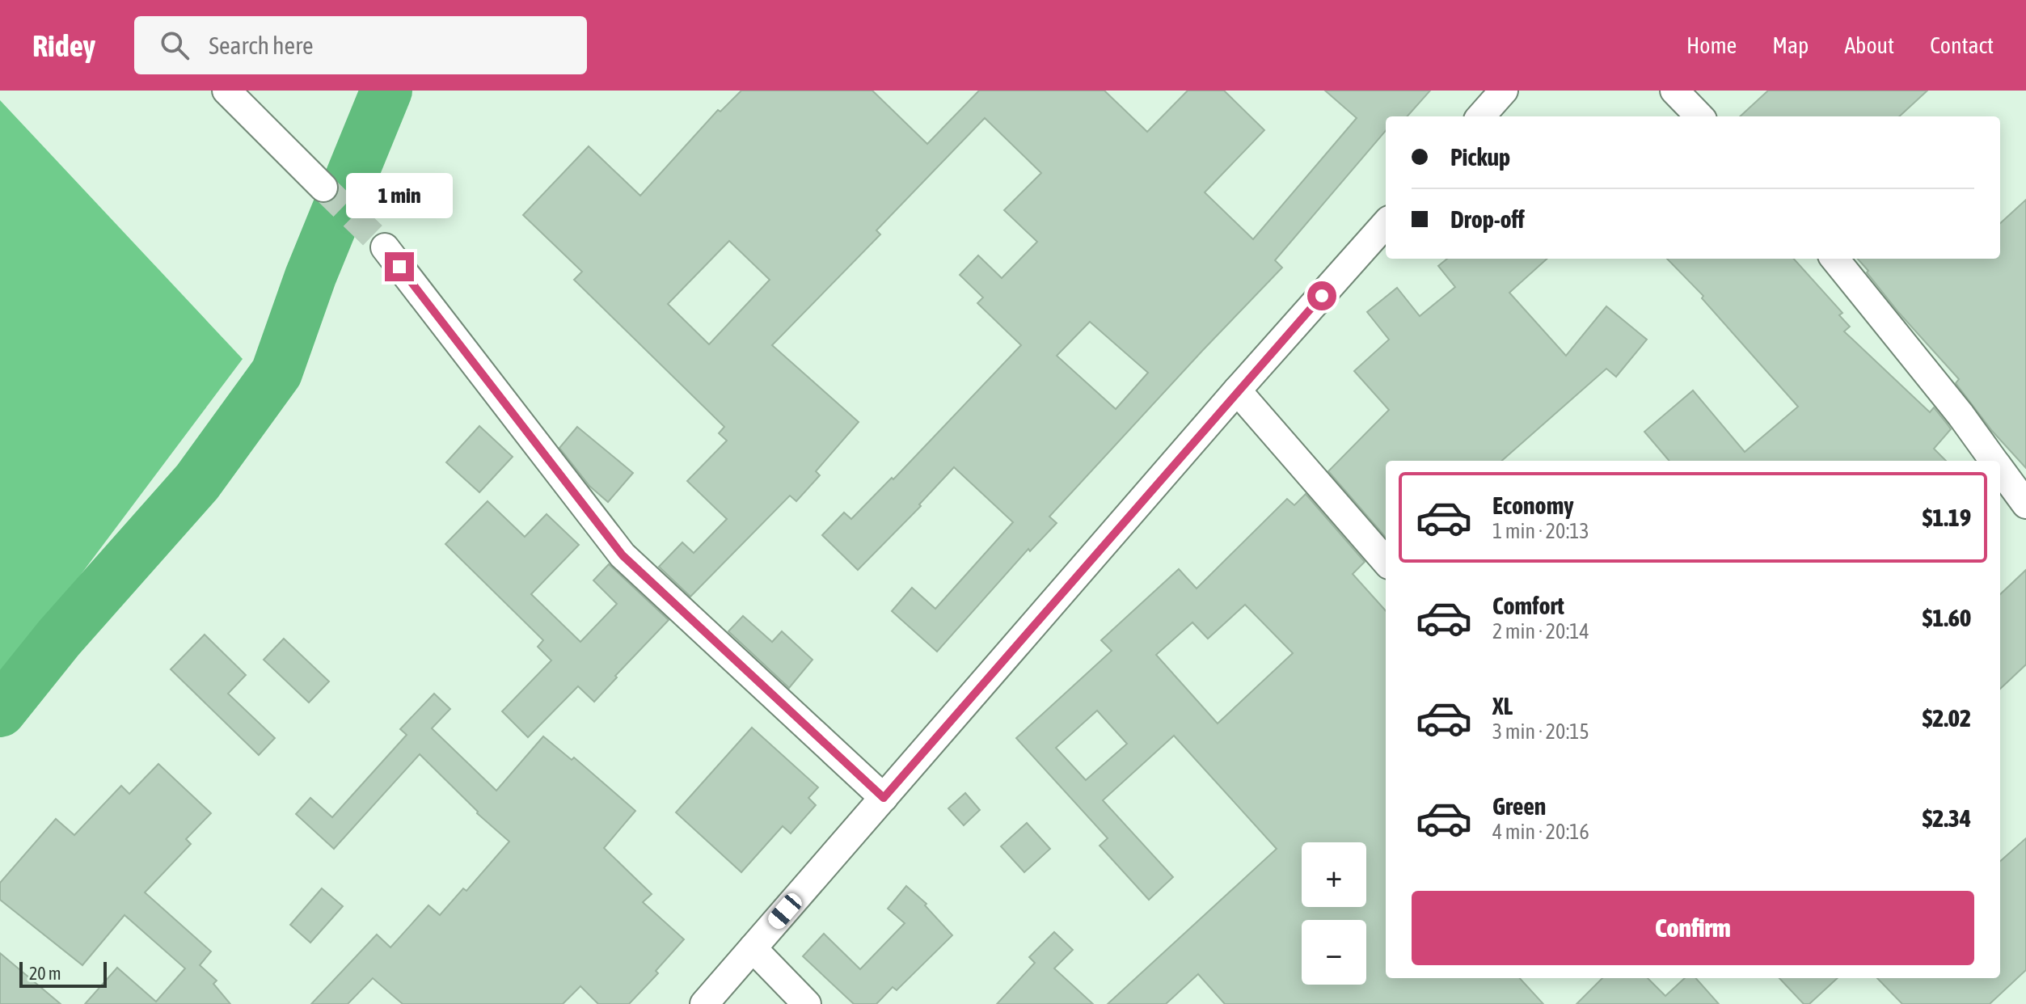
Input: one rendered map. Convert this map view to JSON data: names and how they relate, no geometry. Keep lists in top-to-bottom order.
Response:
{
  "scale_bar": "20 m",
  "page": {
    "header": "Ridey",
    "search": "Search here",
    "nav": [
      "Home",
      "Map",
      "About",
      "Contact"
    ],
    "banner": ["Pickup", "Drop-off"],
    "bubble": "1 min",
    "list": [
      {
        "name": "Economy",
        "note": "1 min · 20:13",
        "value": "$1.19"
      },
      {
        "name": "Comfort",
        "note": "2 min · 20:14",
        "value": "$1.60"
      },
      {
        "name": "XL",
        "note": "3 min · 20:15",
        "value": "$2.02"
      },
      {
        "name": "Green",
        "note": "4 min · 20:16",
        "value": "$2.34"
      }
    ],
    "map_buttons": ["+", "−"],
    "buttons": "Confirm",
    "scale": "20 m"
  }
}
